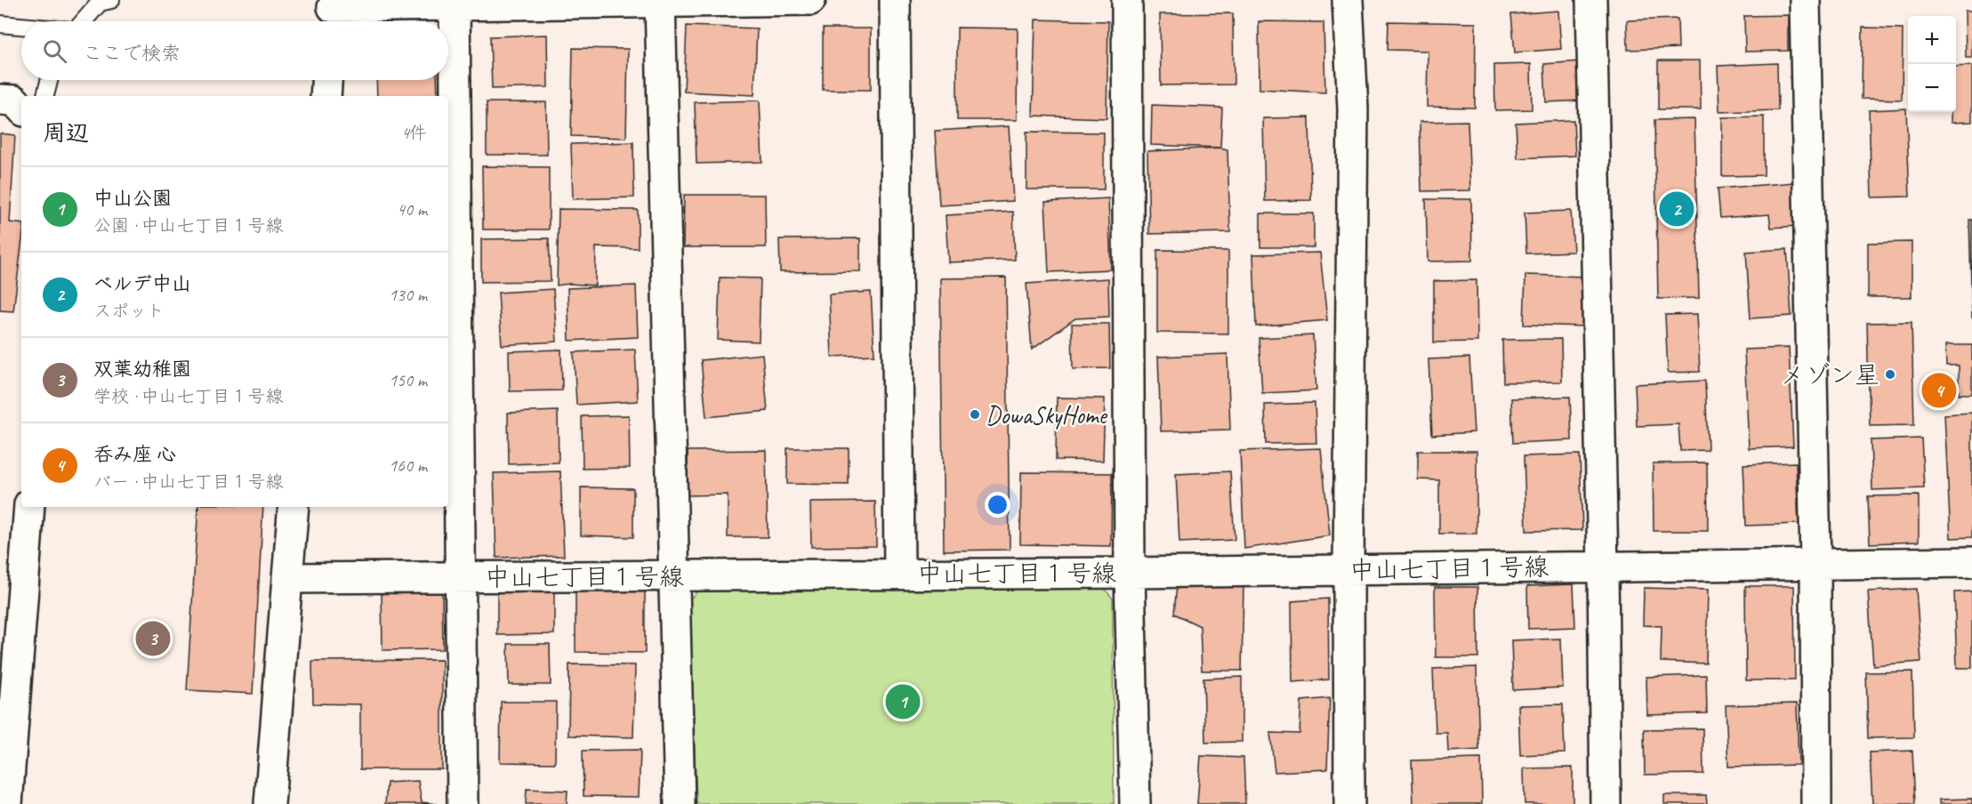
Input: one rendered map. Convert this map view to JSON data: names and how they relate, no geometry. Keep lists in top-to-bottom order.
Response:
{
  "streets": {
    "street": ["中山七丁目１号線"]
  },
  "places": ["メゾン星", "DowaSkyHome"],
  "page": {
    "map_buttons": ["+", "−"],
    "search": "ここで検索",
    "heading": ["周辺", "4件"],
    "list": [
      {
        "mark": "1",
        "name": "中山公園",
        "note": "公園 · 中山七丁目１号線",
        "value": "40 m"
      },
      {
        "mark": "2",
        "name": "ベルデ中山",
        "note": "スポット",
        "value": "130 m"
      },
      {
        "mark": "3",
        "name": "双葉幼稚園",
        "note": "学校 · 中山七丁目１号線",
        "value": "150 m"
      },
      {
        "mark": "4",
        "name": "呑み座 心",
        "note": "バー · 中山七丁目１号線",
        "value": "160 m"
      }
    ],
    "pins": [
      "2",
      "4",
      "3",
      "1"
    ]
  }
}
